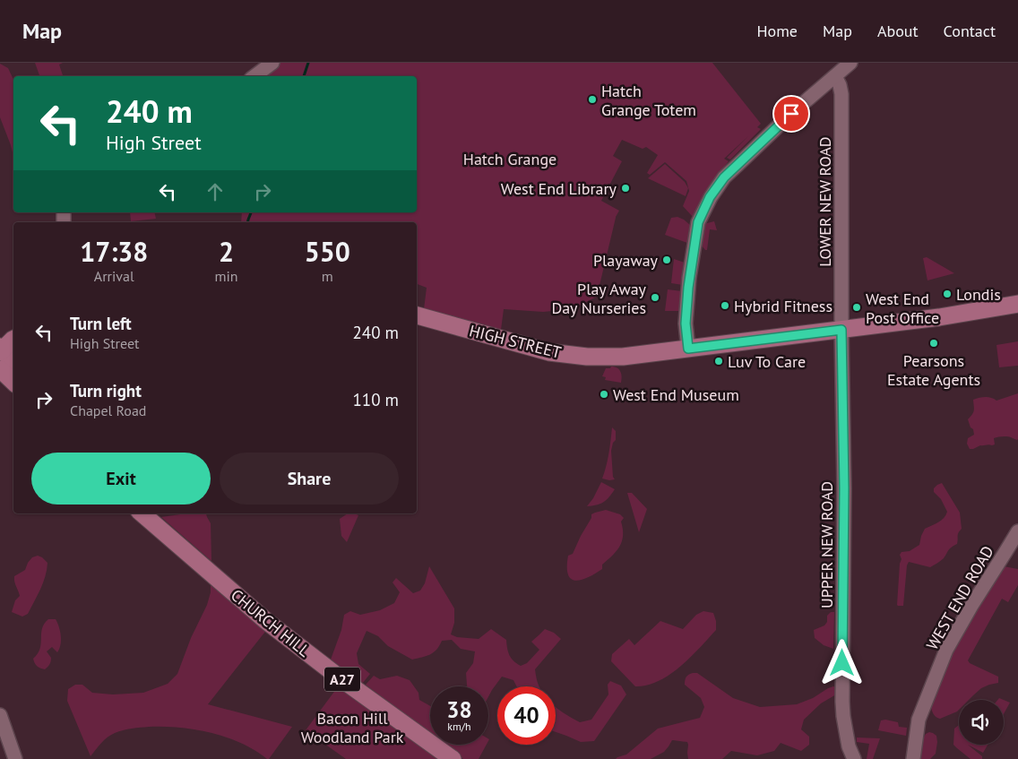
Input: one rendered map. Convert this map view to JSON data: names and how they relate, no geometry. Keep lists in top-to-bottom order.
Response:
{
  "streets": {
    "main road": ["HIGH STREET", "CHURCH HILL", "A27"],
    "street": ["LOWER NEW ROAD", "UPPER NEW ROAD", "WEST END ROAD"]
  },
  "crossings": [
    ["LOWER NEW ROAD", "HIGH STREET"],
    ["LOWER NEW ROAD", "UPPER NEW ROAD"],
    ["HIGH STREET", "UPPER NEW ROAD"]
  ],
  "parks": ["Hatch Grange", "Bacon Hill Woodland Park"],
  "places": [
    "Hatch Grange Totem",
    "West End Library",
    "Playaway",
    "Londis",
    "Play Away Day Nurseries",
    "Hybrid Fitness",
    "West End Post Office",
    "Pearsons Estate Agents",
    "Luv To Care",
    "West End Museum"
  ],
  "page": {
    "header": "Map",
    "nav": [
      "Home",
      "Map",
      "About",
      "Contact"
    ],
    "turn": ["240 m", "High Street"],
    "eta": [
      "17:38",
      "Arrival",
      "2",
      "min",
      "550",
      "m"
    ],
    "list": [
      {
        "name": "Turn left",
        "note": "High Street",
        "value": "240 m"
      },
      {
        "name": "Turn right",
        "note": "Chapel Road",
        "value": "110 m"
      }
    ],
    "buttons": ["Exit", "Share"],
    "speed": "38 km/h",
    "limit": "40"
  }
}
